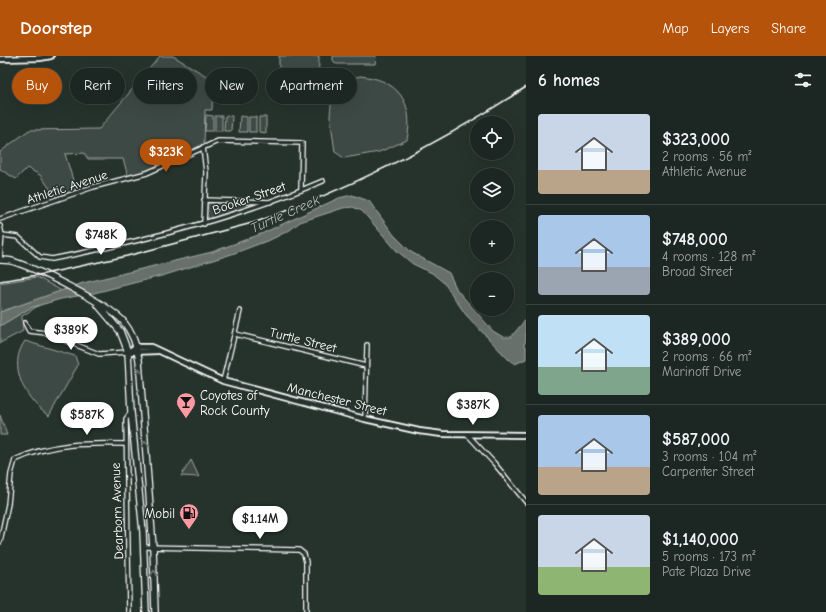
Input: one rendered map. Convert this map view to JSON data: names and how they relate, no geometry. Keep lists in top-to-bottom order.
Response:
{
  "streets": {
    "street": [
      "Athletic Avenue",
      "Booker Street",
      "Turtle Street",
      "Manchester Street",
      "Dearborn Avenue"
    ]
  },
  "crossings": [
    ["Athletic Avenue", "Booker Street"]
  ],
  "water": ["Turtle Creek"],
  "places": {
    "bar": ["Coyotes of Rock County"],
    "fuel station": ["Mobil"]
  },
  "page": {
    "header": "Doorstep",
    "nav": ["Map", "Layers", "Share"],
    "heading": "6 homes",
    "chip": [
      "Buy",
      "Rent",
      "Filters",
      "New",
      "Apartment"
    ],
    "list": [
      {
        "name": "$323,000",
        "note": "2 rooms · 56 m² · Athletic Avenue"
      },
      {
        "name": "$748,000",
        "note": "4 rooms · 128 m² · Broad Street"
      },
      {
        "name": "$389,000",
        "note": "2 rooms · 66 m² · Marinoff Drive"
      },
      {
        "name": "$587,000",
        "note": "3 rooms · 104 m² · Carpenter Street"
      },
      {
        "name": "$1,140,000",
        "note": "5 rooms · 173 m² · Pate Plaza Drive"
      }
    ],
    "map_buttons": ["+", "−"],
    "price": [
      "$323K",
      "$748K",
      "$389K",
      "$387K",
      "$587K",
      "$1.14M"
    ]
  }
}
